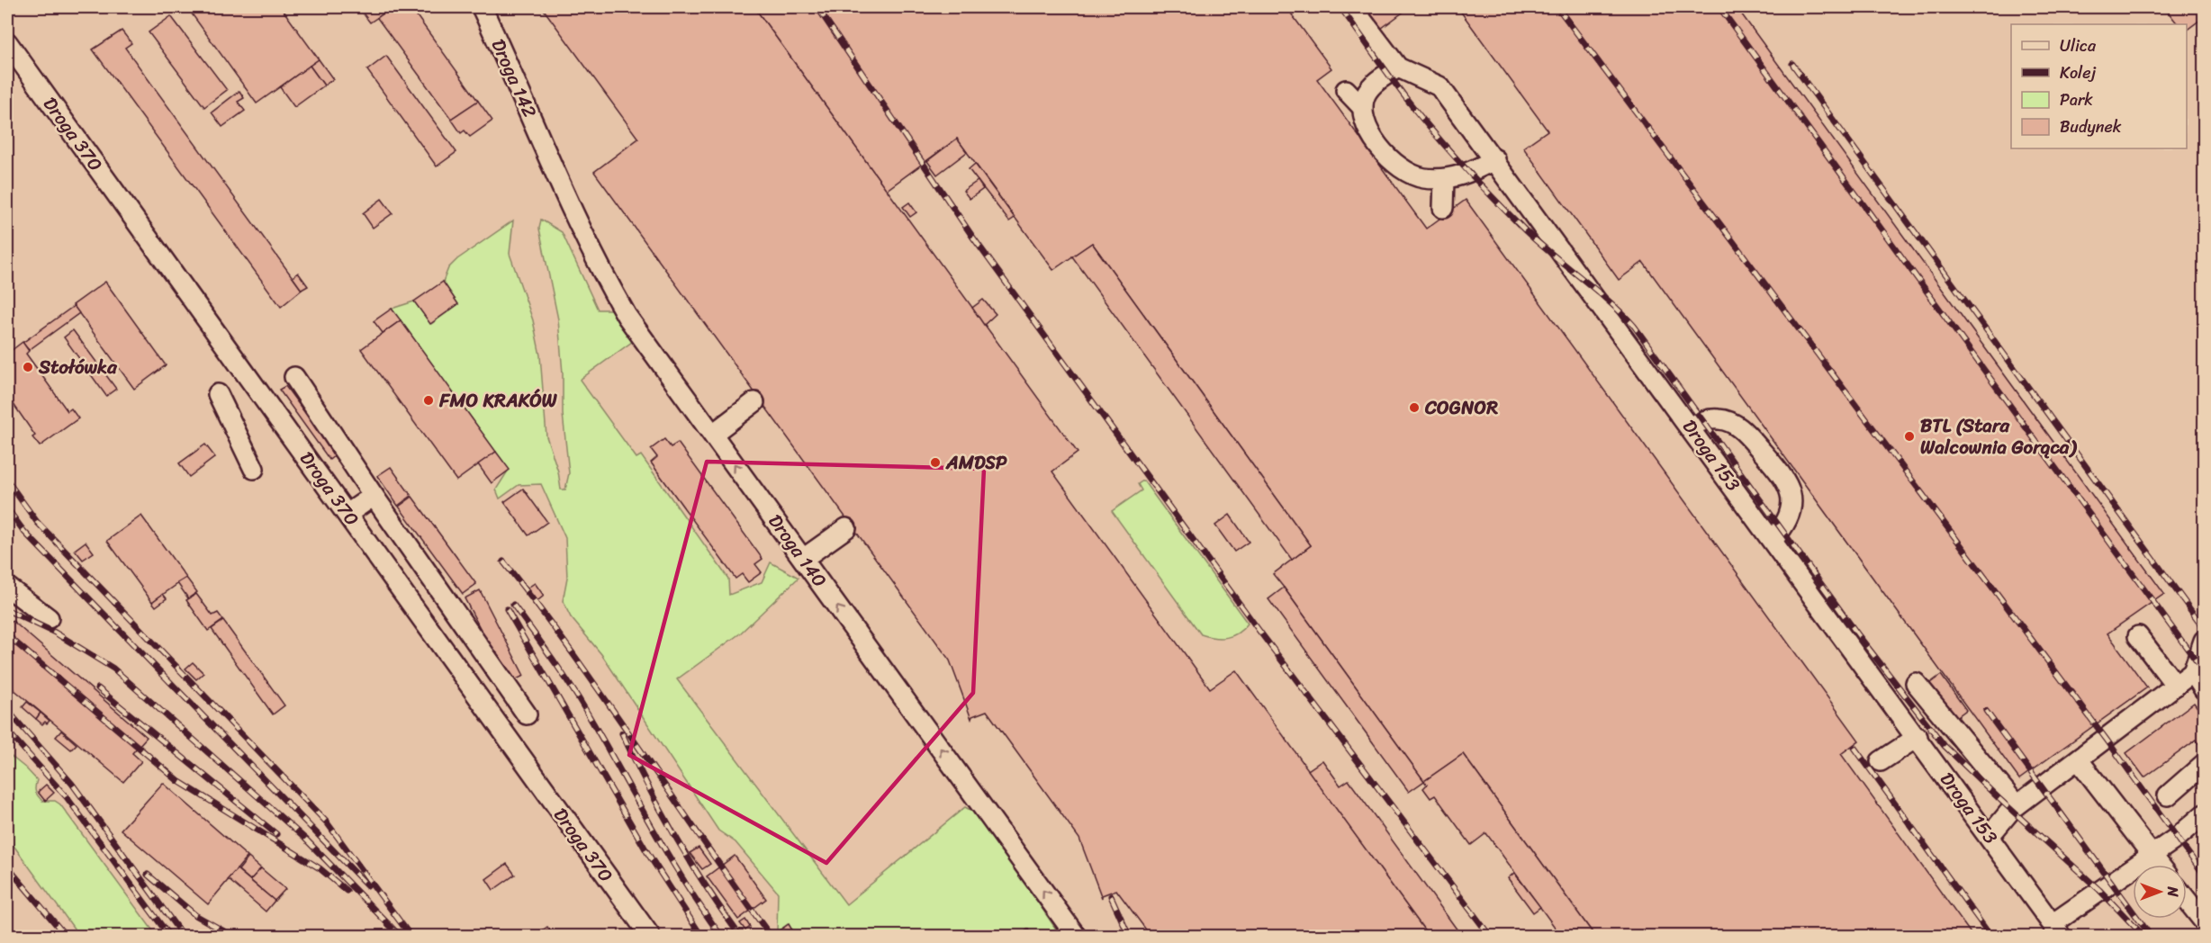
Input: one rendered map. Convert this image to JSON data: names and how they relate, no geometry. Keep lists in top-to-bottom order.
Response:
{
  "streets": {
    "lane": [
      "Droga 142",
      "Droga 370",
      "Droga 153",
      "Droga 140"
    ]
  },
  "crossings": [
    ["Droga 142", "Droga 140"]
  ],
  "one_way": ["Droga 140"],
  "places": [
    "Stołówka",
    "FMO KRAKÓW",
    "COGNOR",
    "BTL (Stara Walcownia Gorąca)",
    "AMDSP"
  ],
  "legend": [
    "Ulica",
    "Kolej",
    "Park",
    "Budynek"
  ],
  "north": "right"
}
